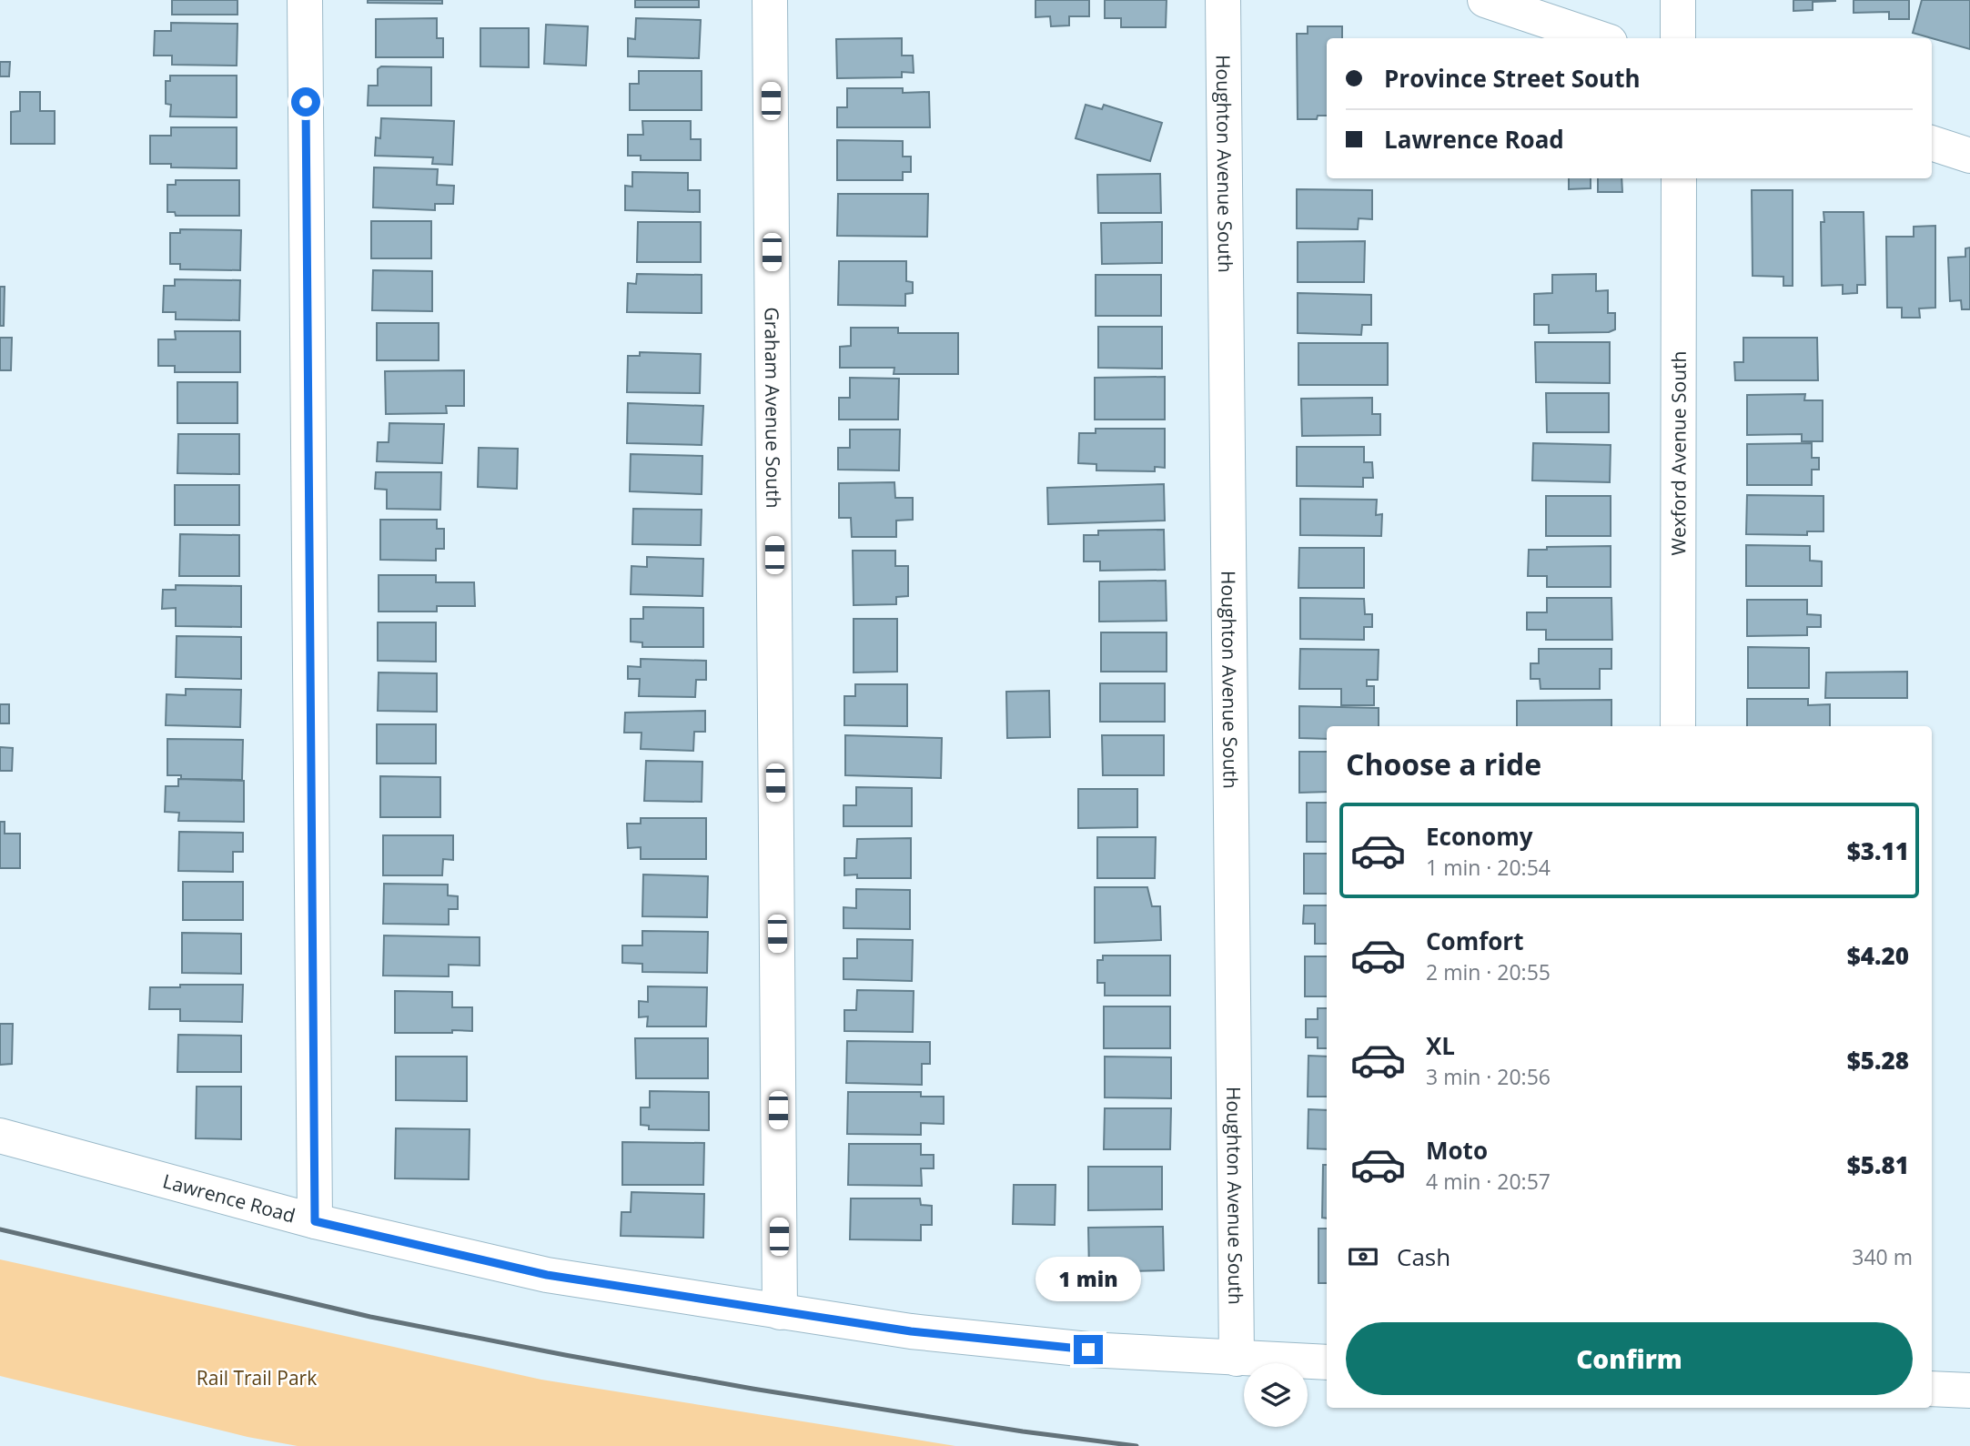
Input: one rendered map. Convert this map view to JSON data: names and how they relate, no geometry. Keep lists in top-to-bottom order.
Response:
{
  "streets": {
    "street": [
      "Houghton Avenue South",
      "Graham Avenue South",
      "Wexford Avenue South",
      "Lawrence Road"
    ]
  },
  "crossings": [
    ["Houghton Avenue South", "Lawrence Road"],
    ["Graham Avenue South", "Lawrence Road"]
  ],
  "parks": ["Rail Trail Park"],
  "page": {
    "banner": ["Province Street South", "Lawrence Road"],
    "heading": "Choose a ride",
    "list": [
      {
        "name": "Economy",
        "note": "1 min · 20:54",
        "value": "$3.11"
      },
      {
        "name": "Comfort",
        "note": "2 min · 20:55",
        "value": "$4.20"
      },
      {
        "name": "XL",
        "note": "3 min · 20:56",
        "value": "$5.28"
      },
      {
        "name": "Moto",
        "note": "4 min · 20:57",
        "value": "$5.81"
      }
    ],
    "pay": ["Cash", "340 m"],
    "bubble": "1 min",
    "buttons": "Confirm"
  }
}
